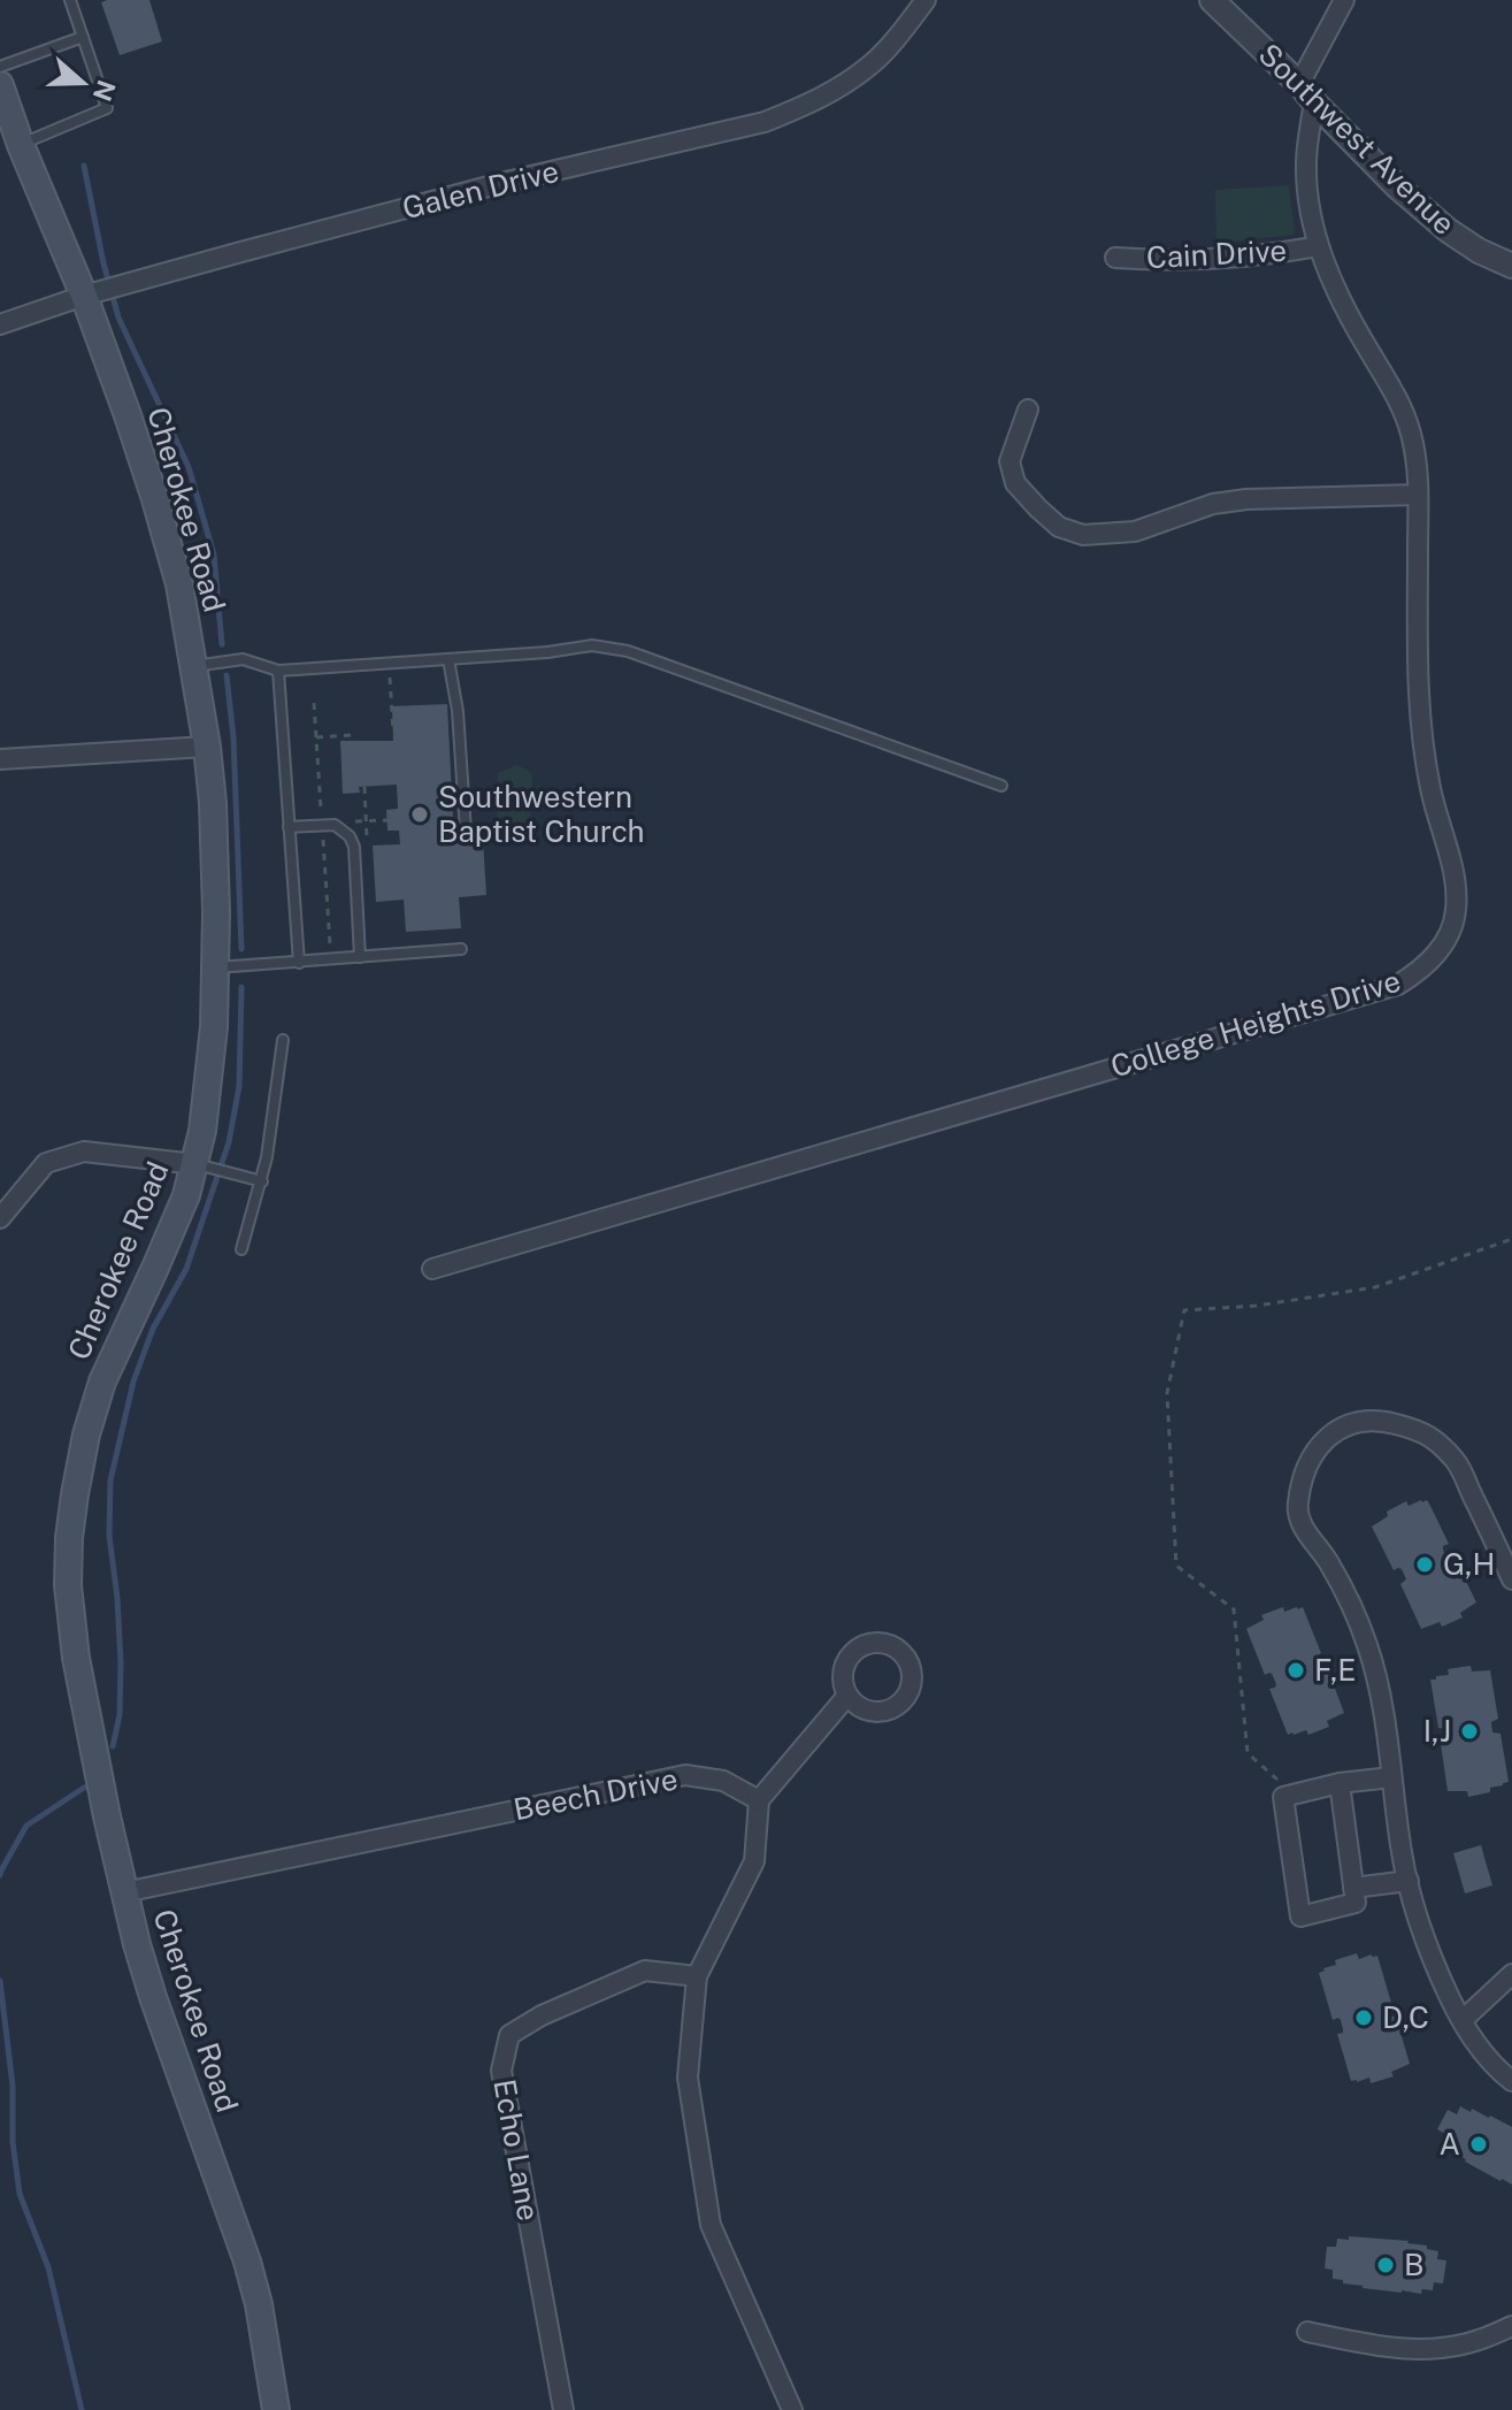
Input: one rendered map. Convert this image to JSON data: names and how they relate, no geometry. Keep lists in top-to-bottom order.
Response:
{
  "streets": {
    "main road": ["Cherokee Road"],
    "street": [
      "Southwest Avenue",
      "Galen Drive",
      "Cain Drive",
      "College Heights Drive",
      "Beech Drive",
      "Echo Lane"
    ]
  },
  "crossings": [
    ["Southwest Avenue", "College Heights Drive"],
    ["Galen Drive", "Cherokee Road"],
    ["Cain Drive", "College Heights Drive"],
    ["Cherokee Road", "Beech Drive"]
  ],
  "places": [
    "Southwestern Baptist Church",
    "G,H",
    "F,E",
    "I,J",
    "D,C",
    "A",
    "B"
  ],
  "north": "right"
}
